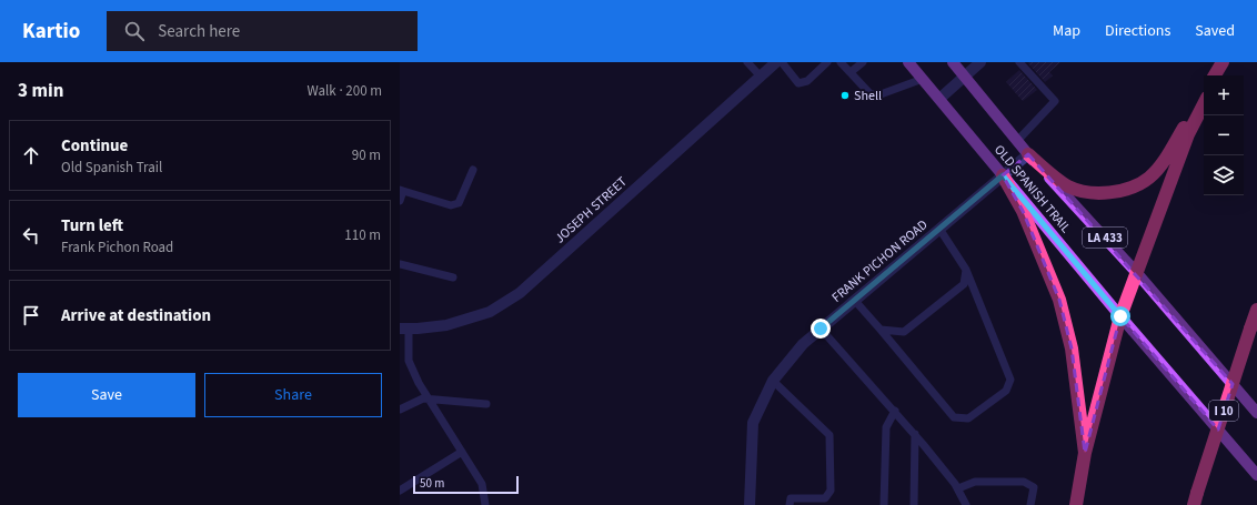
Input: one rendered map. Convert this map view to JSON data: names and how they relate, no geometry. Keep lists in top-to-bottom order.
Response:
{
  "streets": {
    "highway": ["I 10"],
    "main road": ["OLD SPANISH TRAIL", "LA 433"],
    "street": ["JOSEPH STREET", "FRANK PICHON ROAD"]
  },
  "crossings": [
    ["OLD SPANISH TRAIL", "FRANK PICHON ROAD"]
  ],
  "places": ["Shell"],
  "scale_bar": "50 m",
  "page": {
    "header": "Kartio",
    "search": "Search here",
    "nav": ["Map", "Directions", "Saved"],
    "heading": ["3 min", "Walk · 200 m"],
    "map_buttons": ["+", "−"],
    "list": [
      ["Continue", "Old Spanish Trail", "90 m"],
      ["Turn left", "Frank Pichon Road", "110 m"],
      "Arrive at destination"
    ],
    "buttons": ["Save", "Share"],
    "scale": "50 m"
  }
}
